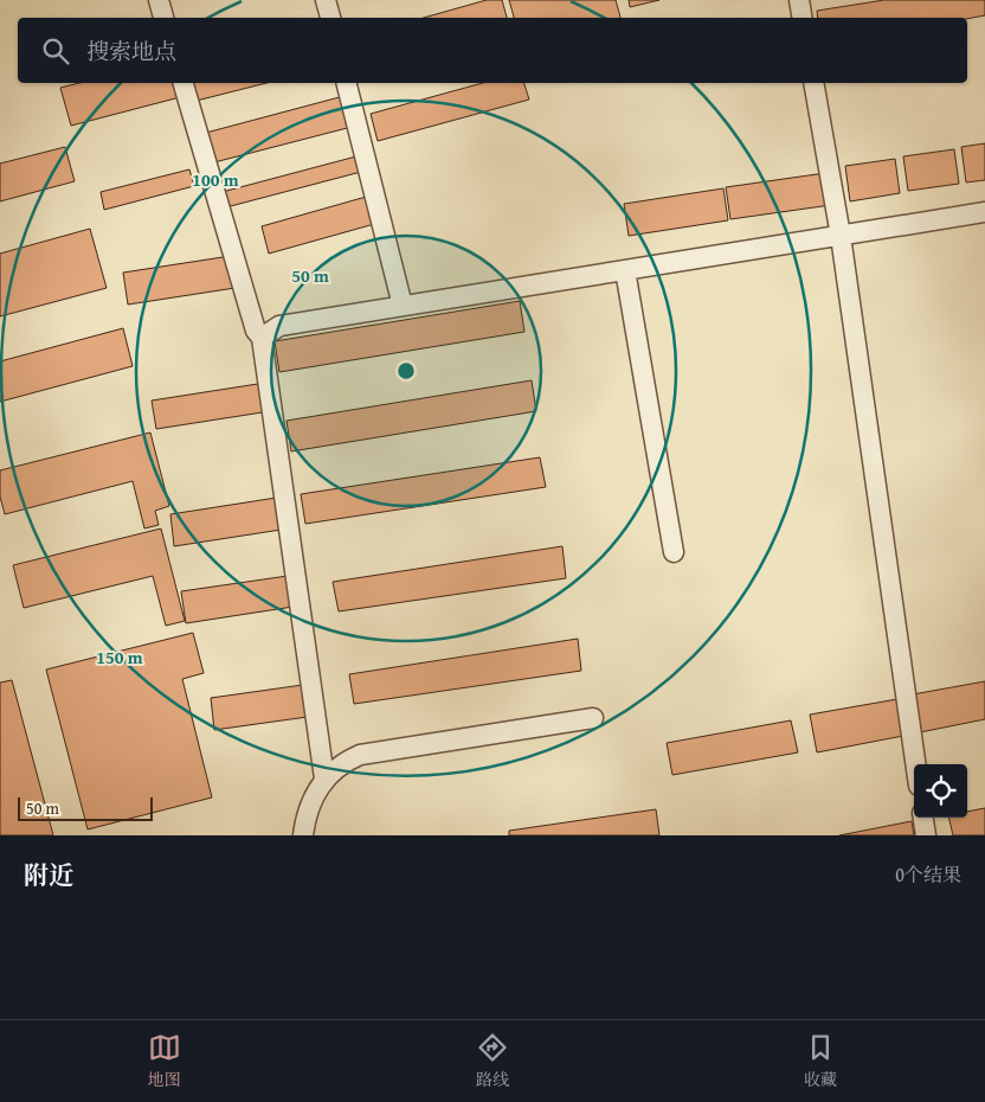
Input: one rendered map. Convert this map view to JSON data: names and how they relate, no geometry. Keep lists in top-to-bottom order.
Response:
{
  "scale_bar": "50 m",
  "page": {
    "search": "搜索地点",
    "scale": "50 m",
    "heading": ["附近", "0个结果"],
    "nav": ["地图", "路线", "收藏"]
  },
  "rings": ["100 m", "50 m", "150 m"]
}
